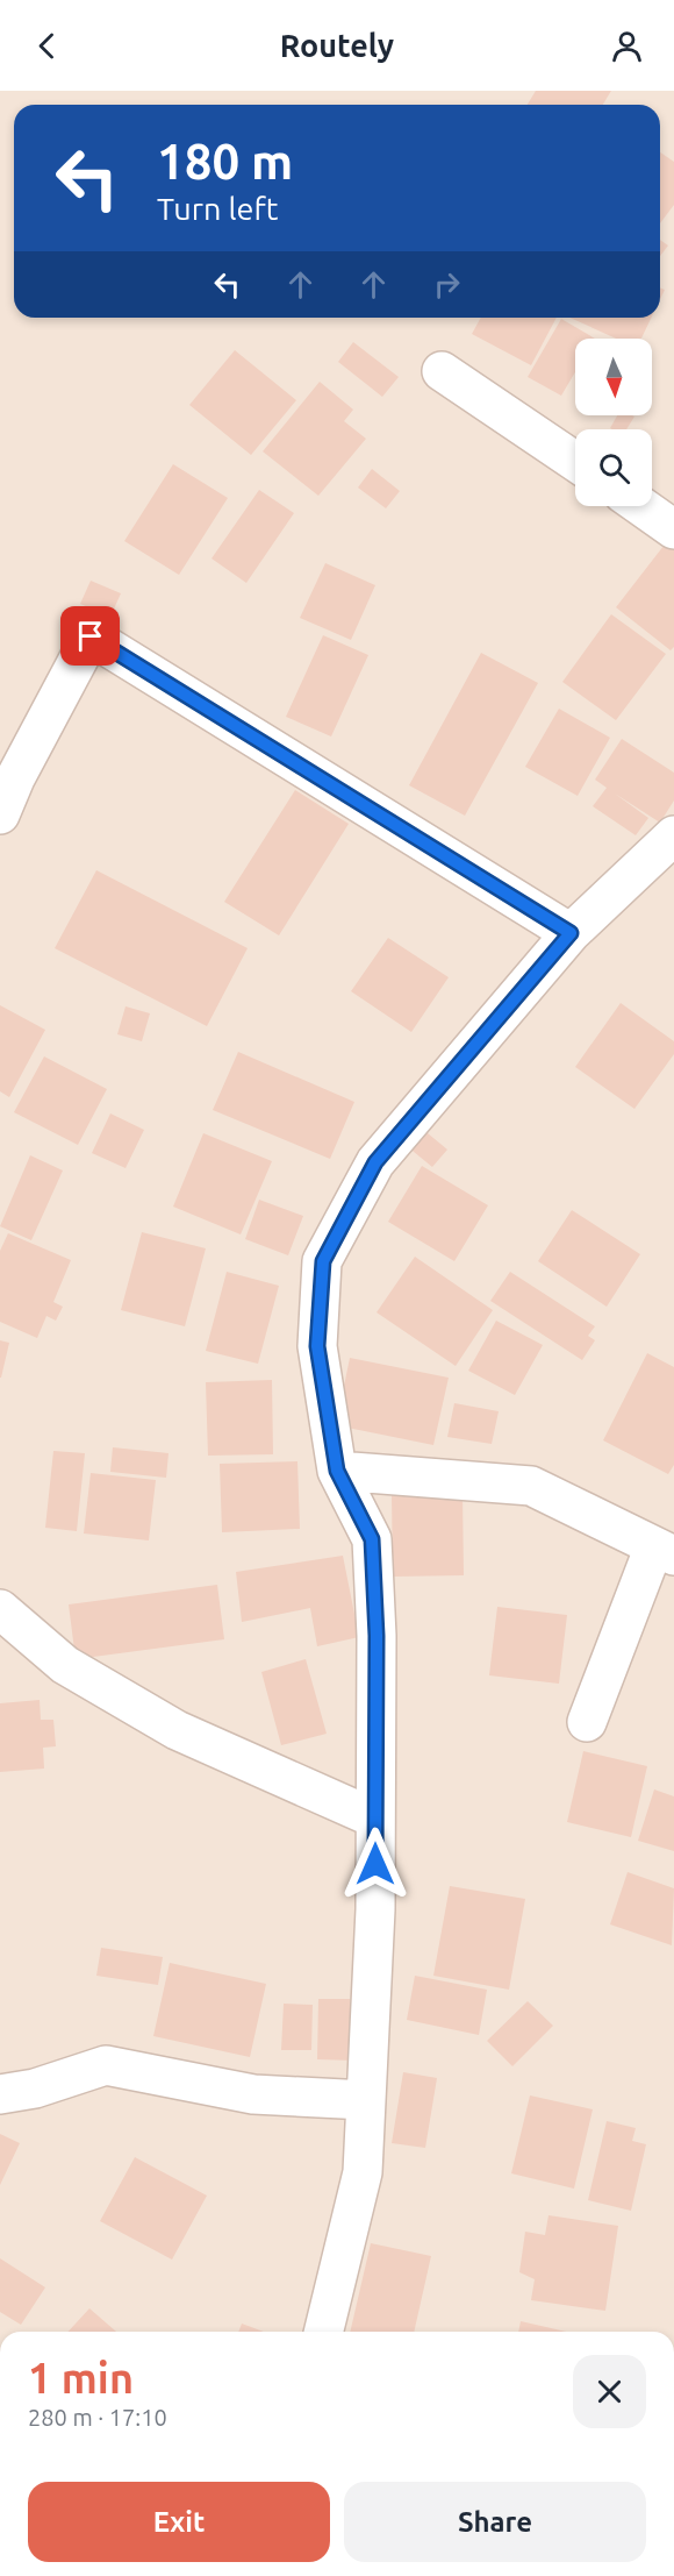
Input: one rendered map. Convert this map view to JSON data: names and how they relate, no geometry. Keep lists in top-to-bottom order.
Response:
{
  "north": "bottom",
  "page": {
    "header": "Routely",
    "turn": ["180 m", "Turn left"],
    "heading": ["1 min", "280 m · 17:10"],
    "buttons": ["Exit", "Share"]
  }
}
